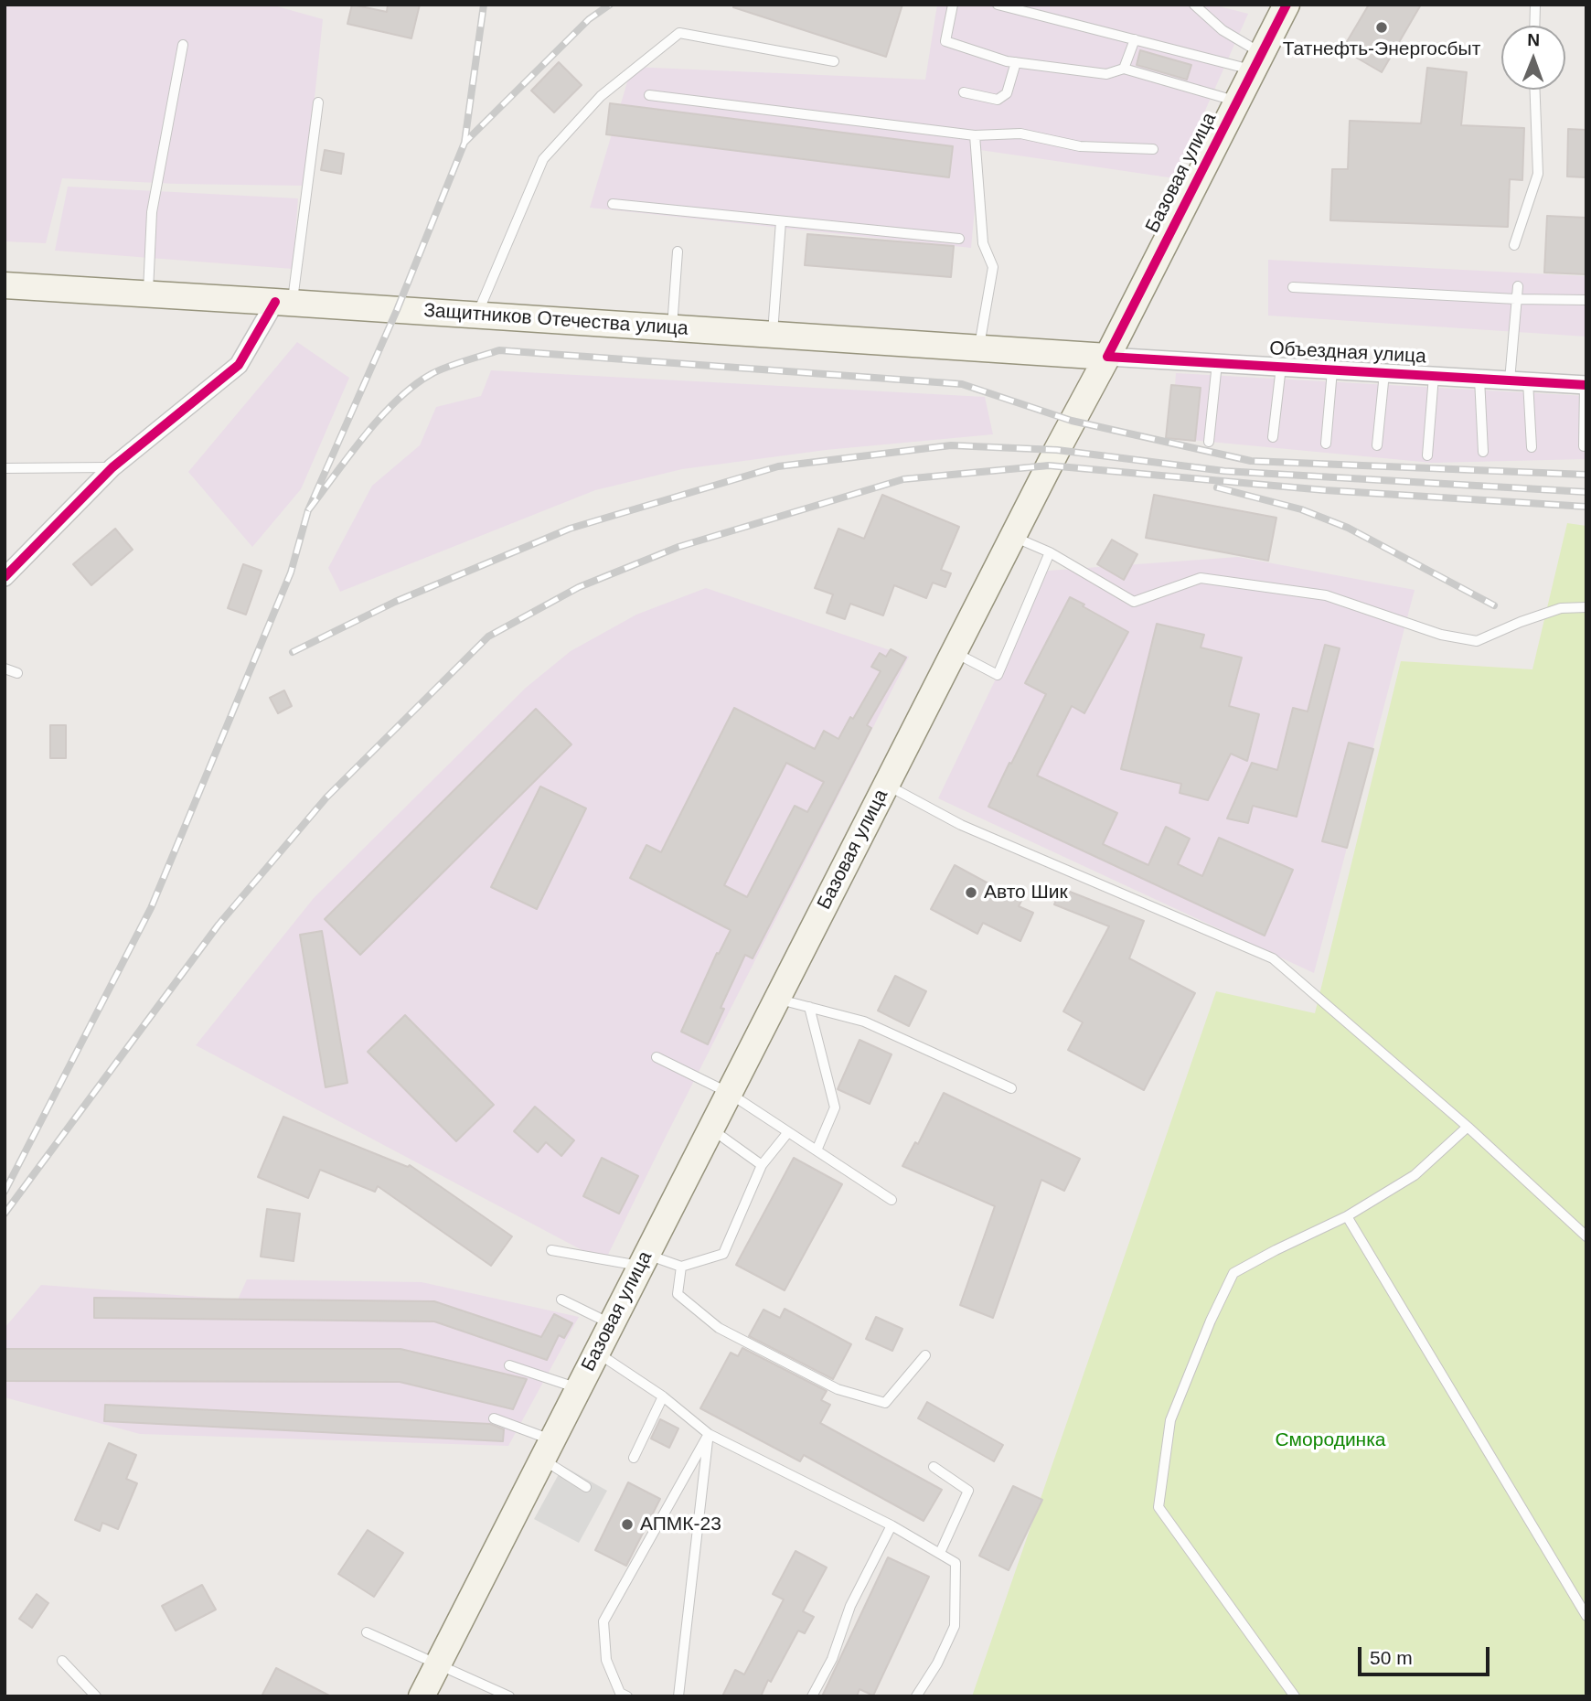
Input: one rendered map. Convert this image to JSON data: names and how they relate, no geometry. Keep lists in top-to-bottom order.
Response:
{
  "streets": {
    "main road": ["Базовая улица", "Защитников Отечества улица"],
    "street": ["Объездная улица"]
  },
  "crossings": [
    ["Базовая улица", "Защитников Отечества улица"],
    ["Базовая улица", "Объездная улица"],
    ["Защитников Отечества улица", "Объездная улица"]
  ],
  "parks": ["Смородинка"],
  "places": ["Татнефть-Энергосбыт", "Авто Шик", "АПМК-23"],
  "scale_bar": "50 m",
  "north": "top"
}
